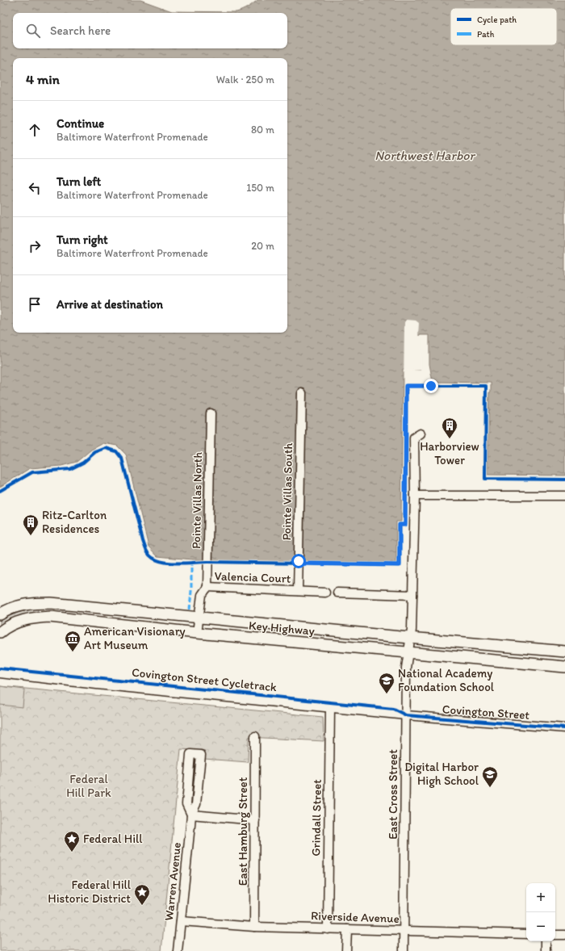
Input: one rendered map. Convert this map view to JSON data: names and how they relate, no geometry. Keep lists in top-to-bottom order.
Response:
{
  "streets": {
    "main road": ["Key Highway"],
    "street": [
      "Pointe Villas South",
      "Pointe Villas North",
      "Valencia Court",
      "Covington Street",
      "East Cross Street",
      "Grindall Street",
      "East Hamburg Street",
      "Warren Avenue",
      "Riverside Avenue"
    ],
    "cycle path": ["Covington Street Cycletrack"]
  },
  "crossings": [
    ["Pointe Villas South", "Valencia Court"],
    ["Pointe Villas North", "Valencia Court"],
    ["Valencia Court", "Key Highway"],
    ["Key Highway", "East Cross Street"],
    ["Covington Street", "East Cross Street"],
    ["Covington Street", "Grindall Street"],
    ["East Cross Street", "Riverside Avenue"],
    ["Grindall Street", "Riverside Avenue"],
    ["East Hamburg Street", "Riverside Avenue"],
    ["Warren Avenue", "Riverside Avenue"]
  ],
  "water": ["Northwest Harbor"],
  "parks": ["Federal Hill Park"],
  "places": {
    "building": ["Harborview Tower", "Ritz-Carlton Residences"],
    "museum": ["American Visionary Art Museum"],
    "school or university": ["National Academy Foundation School", "Digital Harbor High School"],
    "place": ["Federal Hill", "Federal Hill Historic District"]
  },
  "legend": ["Cycle path", "Path"],
  "page": {
    "search": "Search here",
    "heading": ["4 min", "Walk · 250 m"],
    "list": [
      ["Continue", "Baltimore Waterfront Promenade", "80 m"],
      ["Turn left", "Baltimore Waterfront Promenade", "150 m"],
      ["Turn right", "Baltimore Waterfront Promenade", "20 m"],
      "Arrive at destination"
    ],
    "map_buttons": ["+", "−"]
  }
}
